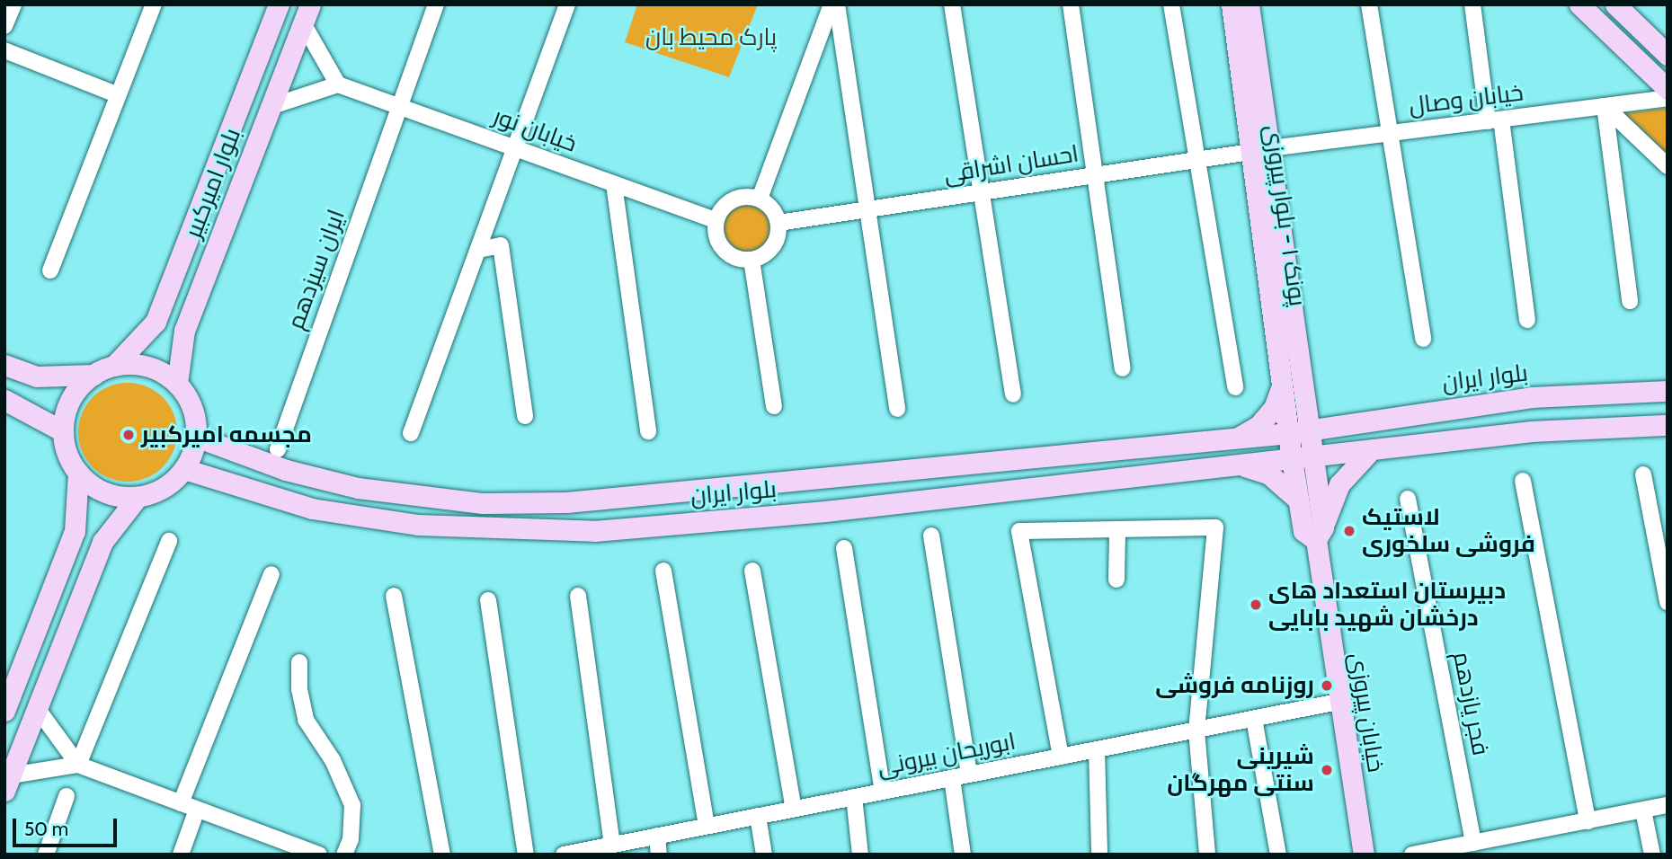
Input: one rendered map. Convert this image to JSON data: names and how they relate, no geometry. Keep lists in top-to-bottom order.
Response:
{
  "streets": {
    "main road": [
      "بلوار امیرکبیر",
      "پونک ۱ - بلوار پیروزی",
      "بلوار ایران",
      "خیابان پیروزی"
    ],
    "street": [
      "خیابان وصال",
      "خیابان نور",
      "احسان اشراقی",
      "ایران سیزدهم",
      "فجر یازدهم",
      "ابوریحان بیرونی"
    ]
  },
  "crossings": [
    ["خیابان وصال", "احسان اشراقی"],
    ["خیابان وصال", "پونک ۱ - بلوار پیروزی"],
    ["خیابان نور", "احسان اشراقی"],
    ["خیابان نور", "ایران سیزدهم"],
    ["احسان اشراقی", "پونک ۱ - بلوار پیروزی"],
    ["بلوار امیرکبیر", "بلوار ایران"],
    ["پونک ۱ - بلوار پیروزی", "بلوار ایران"],
    ["پونک ۱ - بلوار پیروزی", "خیابان پیروزی"],
    ["بلوار ایران", "خیابان پیروزی"],
    ["خیابان پیروزی", "ابوریحان بیرونی"]
  ],
  "parks": ["پارک محیط بان"],
  "places": [
    "مجسمه امیرکبیر",
    "لاستیک فروشی سلخوری",
    "دبیرستان استعداد های درخشان شهید بابایی",
    "روزنامه فروشی",
    "شیرینی سنتی مهرگان"
  ],
  "scale_bar": "50 m"
}
